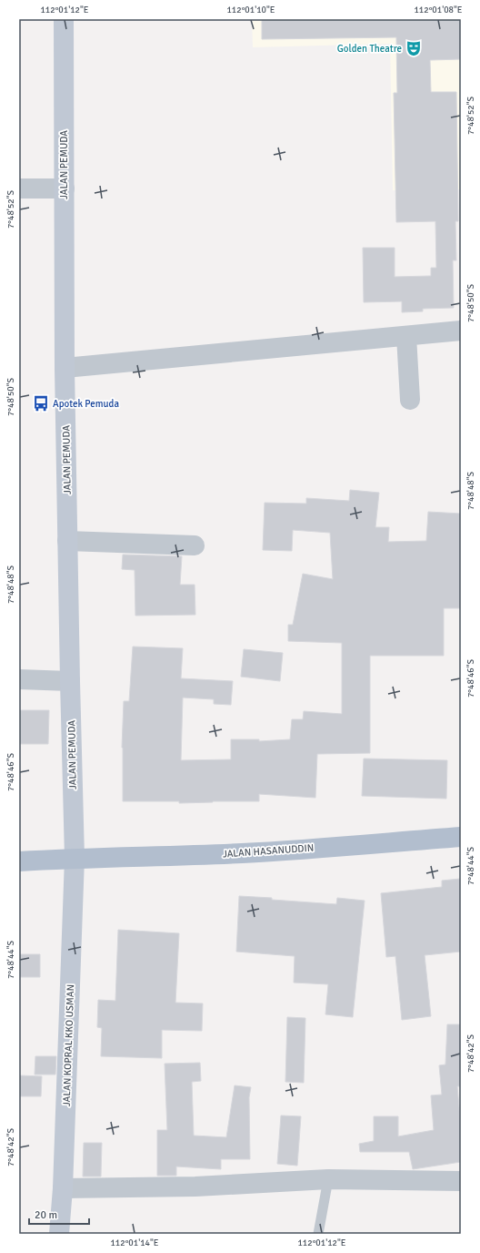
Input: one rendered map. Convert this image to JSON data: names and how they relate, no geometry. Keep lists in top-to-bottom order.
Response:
{
  "streets": {
    "main road": ["JALAN PEMUDA", "JALAN HASANUDDIN", "JALAN KOPRAL KKO USMAN"]
  },
  "crossings": [
    ["JALAN PEMUDA", "JALAN HASANUDDIN"],
    ["JALAN PEMUDA", "JALAN KOPRAL KKO USMAN"],
    ["JALAN HASANUDDIN", "JALAN KOPRAL KKO USMAN"]
  ],
  "places": {
    "theatre": ["Golden Theatre"],
    "bus stop": ["Apotek Pemuda"]
  },
  "scale_bar": "20 m",
  "coordinates": [
    "112°01'12\"E",
    "112°01'10\"E",
    "112°01'08\"E",
    "7°48'52\"S",
    "7°48'50\"S",
    "7°48'48\"S",
    "7°48'46\"S",
    "7°48'44\"S",
    "7°48'42\"S",
    "112°01'14\"E"
  ]
}
